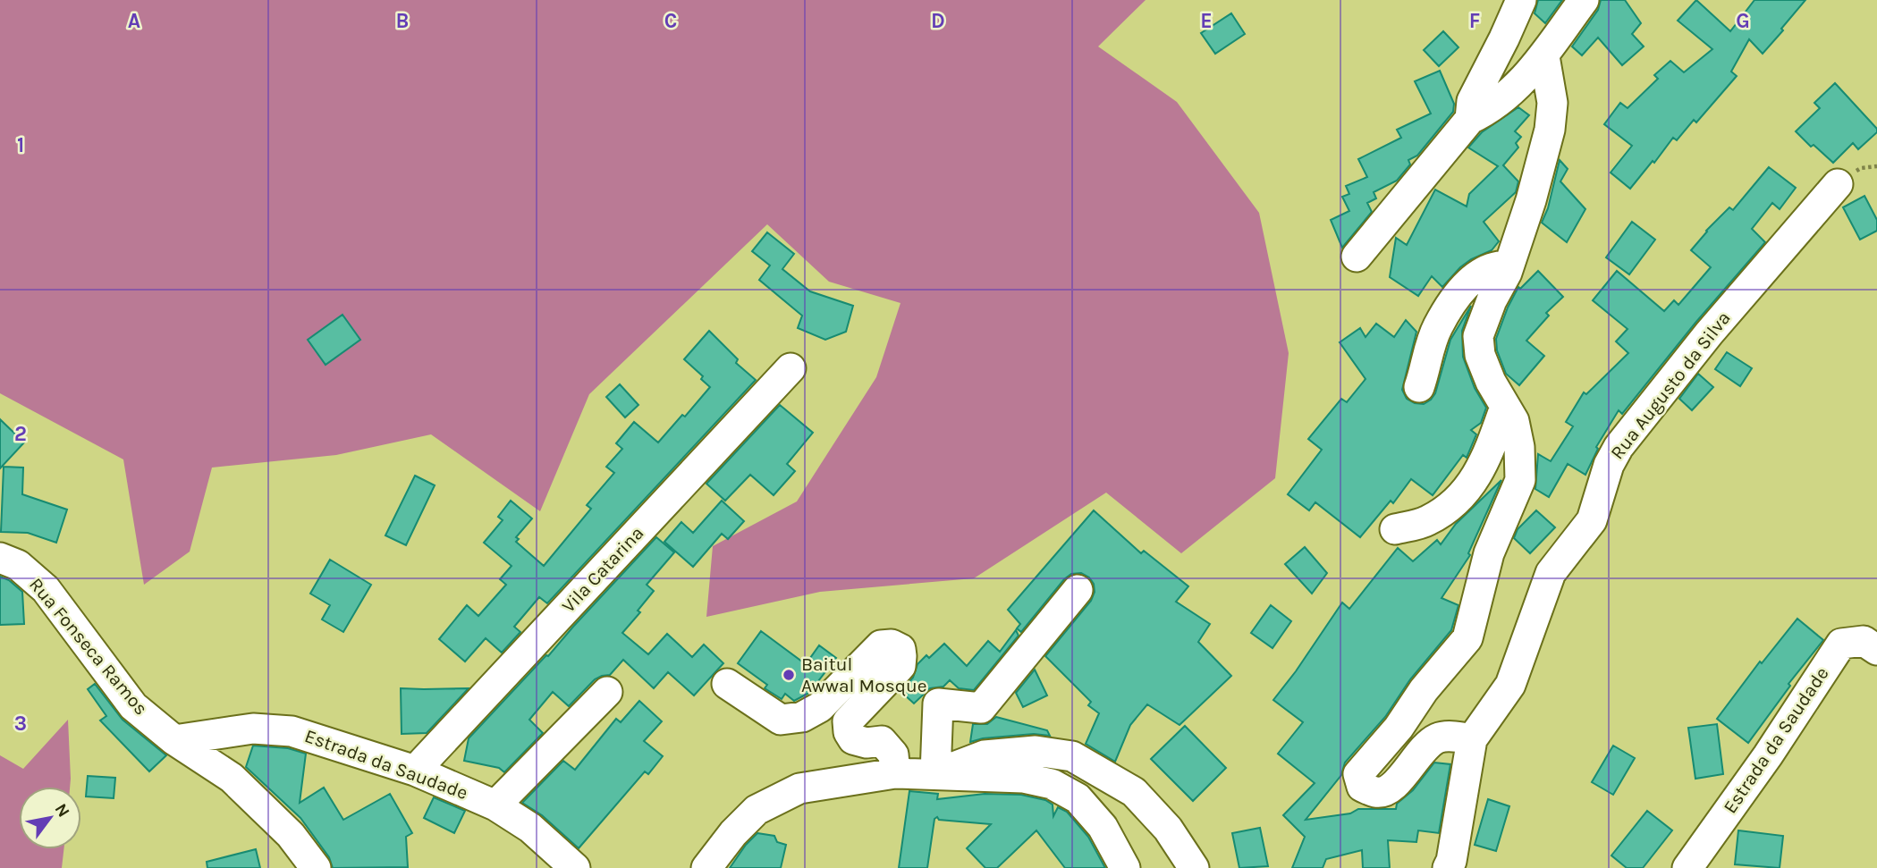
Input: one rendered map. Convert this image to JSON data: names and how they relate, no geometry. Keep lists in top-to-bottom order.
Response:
{
  "streets": {
    "street": [
      "Rua Augusto da Silva",
      "Vila Catarina",
      "Rua Fonseca Ramos",
      "Estrada da Saudade"
    ]
  },
  "crossings": [
    ["Vila Catarina", "Estrada da Saudade"],
    ["Rua Fonseca Ramos", "Estrada da Saudade"]
  ],
  "places": ["Baitul Awwal Mosque"],
  "north": "top right",
  "grid": {
    "columns": [
      "A",
      "B",
      "C",
      "D",
      "E",
      "F",
      "G"
    ],
    "rows": ["1", "2", "3"]
  }
}
